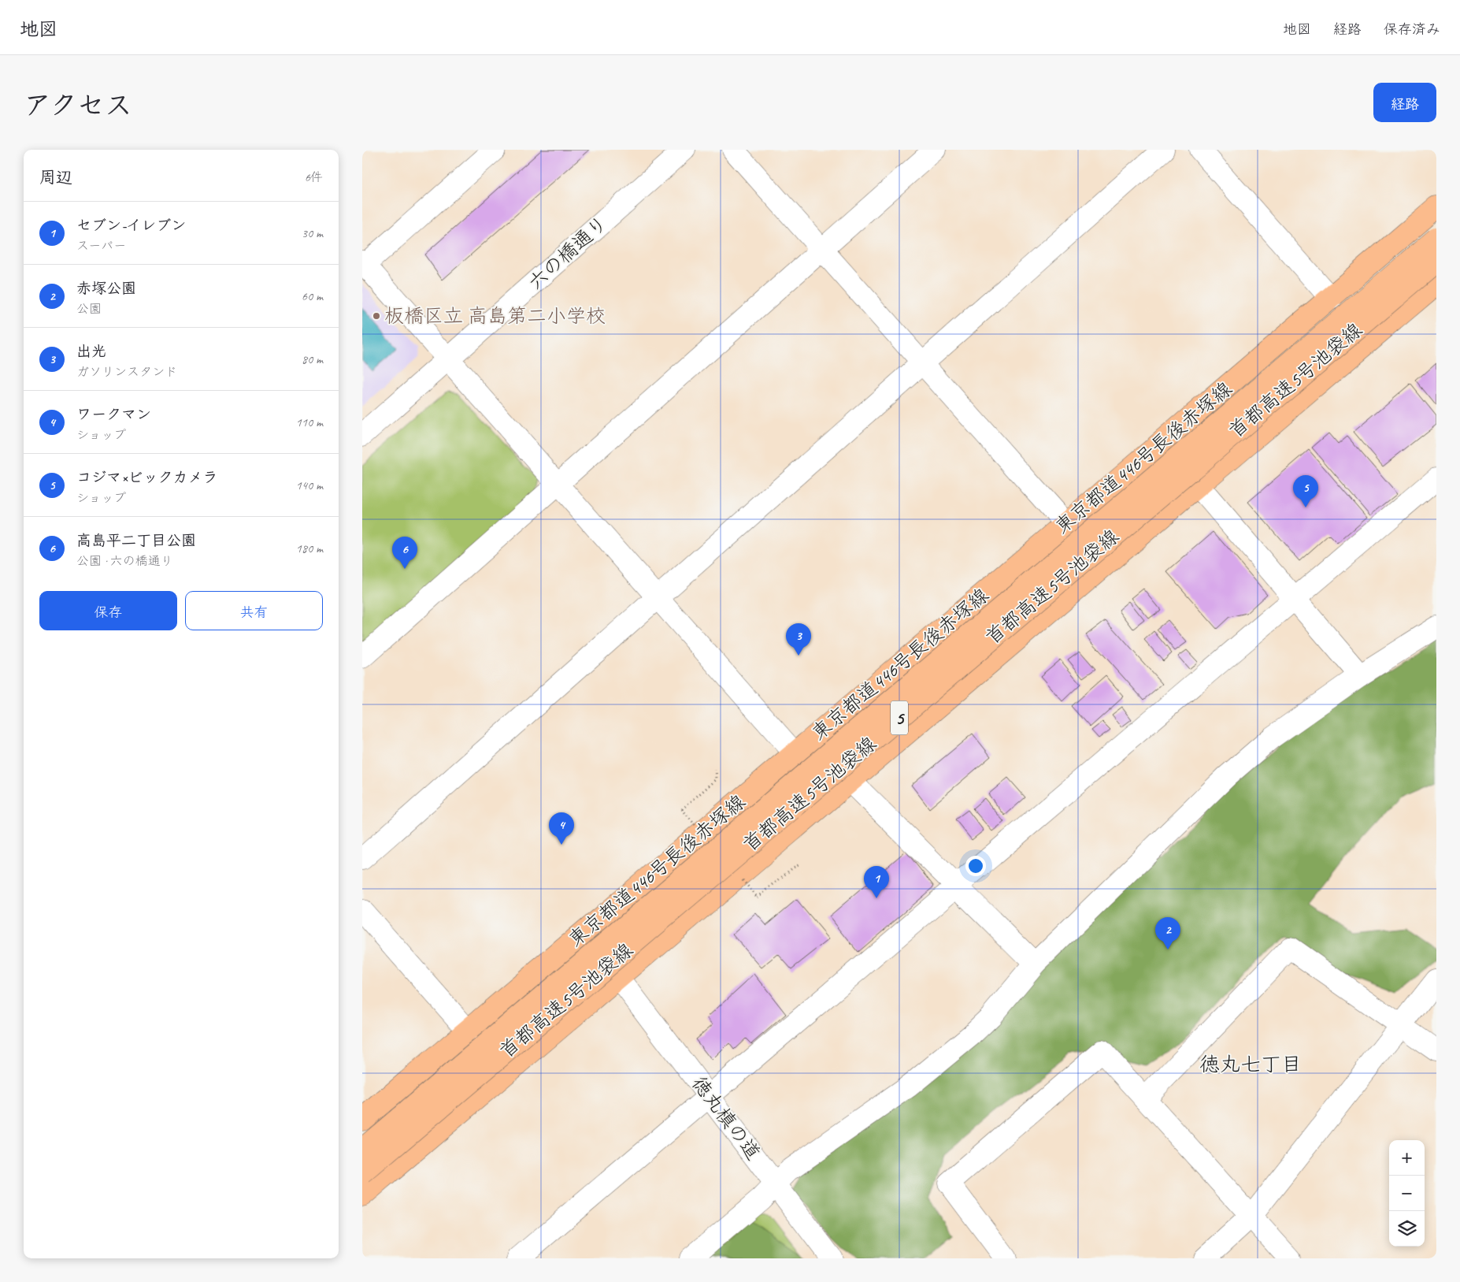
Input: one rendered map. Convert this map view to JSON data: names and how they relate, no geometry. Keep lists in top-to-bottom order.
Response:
{
  "streets": {
    "main road": ["首都高速5号池袋線", "東京都道446号長後赤塚線", "5"],
    "street": ["六の橋通り", "徳丸槙の道"]
  },
  "districts": ["徳丸七丁目"],
  "places": ["板橋区立 高島第二小学校"],
  "page": {
    "header": "地図",
    "nav": ["地図", "経路", "保存済み"],
    "title": "アクセス",
    "buttons": [
      "経路",
      ["保存", "共有"]
    ],
    "heading": ["周辺", "6件"],
    "list": [
      {
        "mark": "1",
        "name": "セブン-イレブン",
        "note": "スーパー",
        "value": "30 m"
      },
      {
        "mark": "2",
        "name": "赤塚公園",
        "note": "公園",
        "value": "60 m"
      },
      {
        "mark": "3",
        "name": "出光",
        "note": "ガソリンスタンド",
        "value": "80 m"
      },
      {
        "mark": "4",
        "name": "ワークマン",
        "note": "ショップ",
        "value": "110 m"
      },
      {
        "mark": "5",
        "name": "コジマ×ビックカメラ",
        "note": "ショップ",
        "value": "140 m"
      },
      {
        "mark": "6",
        "name": "高島平二丁目公園",
        "note": "公園 · 六の橋通り",
        "value": "180 m"
      }
    ],
    "pins": [
      "5",
      "6",
      "3",
      "4",
      "1",
      "2"
    ],
    "map_buttons": ["+", "−"]
  }
}
